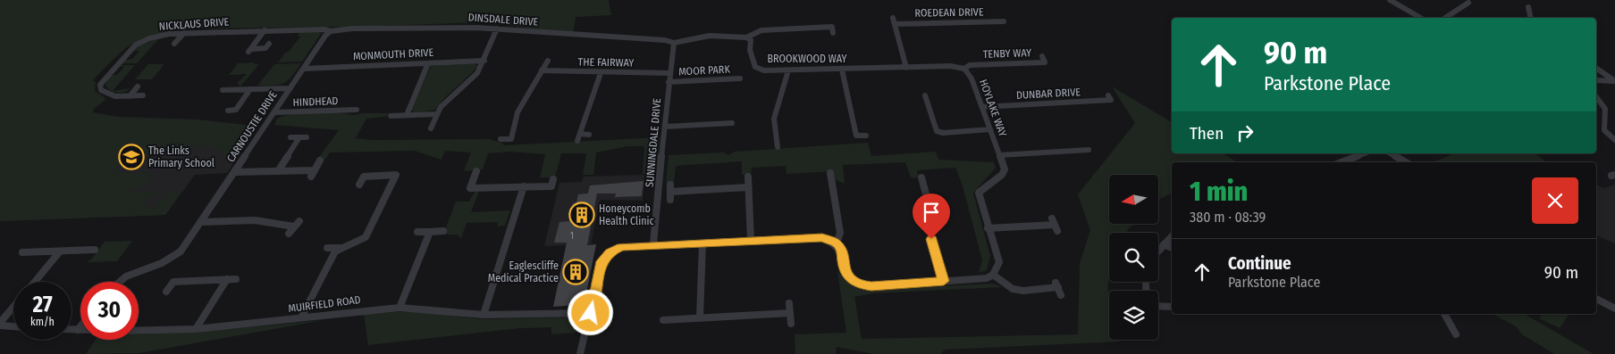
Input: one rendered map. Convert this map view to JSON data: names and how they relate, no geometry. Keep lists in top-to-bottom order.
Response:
{
  "streets": {
    "street": [
      "ROEDEAN DRIVE",
      "DINSDALE DRIVE",
      "NICKLAUS DRIVE",
      "TENBY WAY",
      "MONMOUTH DRIVE",
      "BROOKWOOD WAY",
      "THE FAIRWAY",
      "MOOR PARK",
      "DUNBAR DRIVE",
      "HINDHEAD",
      "HOYLAKE WAY",
      "CARNOUSTIE DRIVE",
      "SUNNINGDALE DRIVE",
      "MUIRFIELD ROAD"
    ]
  },
  "crossings": [
    ["ROEDEAN DRIVE", "BROOKWOOD WAY"],
    ["DINSDALE DRIVE", "NICKLAUS DRIVE"],
    ["DINSDALE DRIVE", "CARNOUSTIE DRIVE"],
    ["DINSDALE DRIVE", "SUNNINGDALE DRIVE"],
    ["NICKLAUS DRIVE", "CARNOUSTIE DRIVE"],
    ["TENBY WAY", "BROOKWOOD WAY"],
    ["TENBY WAY", "HOYLAKE WAY"],
    ["MONMOUTH DRIVE", "CARNOUSTIE DRIVE"],
    ["BROOKWOOD WAY", "HOYLAKE WAY"],
    ["THE FAIRWAY", "SUNNINGDALE DRIVE"],
    ["MOOR PARK", "SUNNINGDALE DRIVE"],
    ["DUNBAR DRIVE", "HOYLAKE WAY"],
    ["HINDHEAD", "CARNOUSTIE DRIVE"]
  ],
  "places": {
    "school or university": ["The Links Primary School"],
    "building": ["Honeycomb Health Clinic", "Eaglescliffe Medical Practice"]
  },
  "house_numbers": ["1"],
  "north": "left",
  "page": {
    "turn": ["90 m", "Parkstone Place"],
    "then": "Then",
    "heading": ["1 min", "380 m · 08:39"],
    "list": [
      {
        "name": "Continue",
        "note": "Parkstone Place",
        "value": "90 m"
      }
    ],
    "speed": "27 km/h",
    "limit": "30"
  }
}
